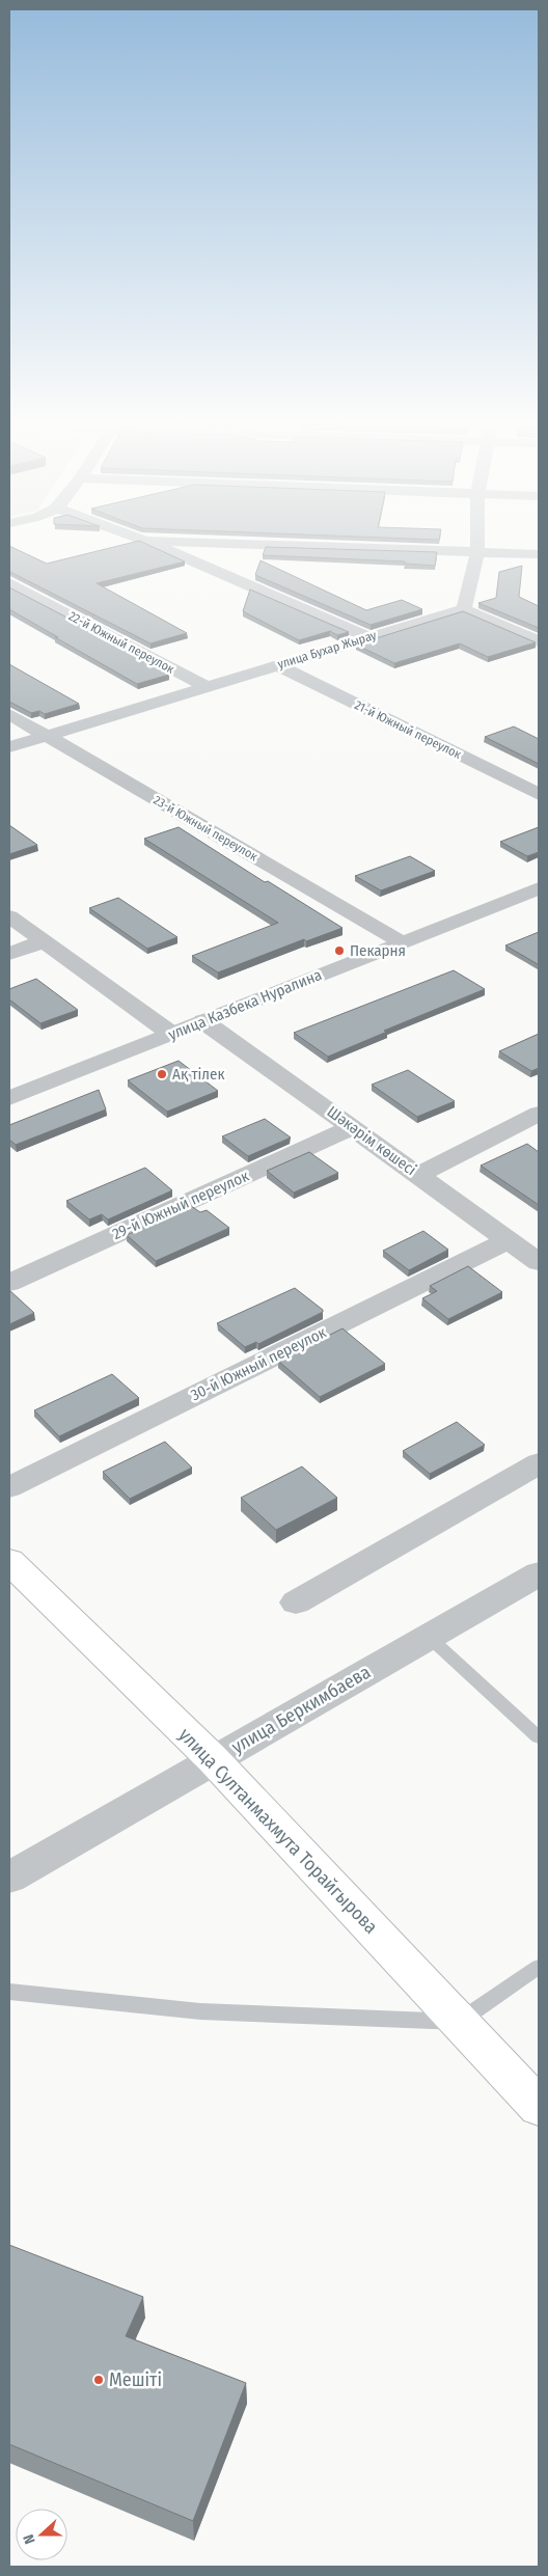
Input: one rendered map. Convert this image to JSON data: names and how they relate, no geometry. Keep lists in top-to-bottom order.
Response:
{
  "streets": {
    "main road": ["улица Султанмахмута Торайгырова"],
    "street": [
      "22-й Южный переулок",
      "улица Бухар Жырау",
      "21-й Южный переулок",
      "23-й Южный переулок",
      "улица Казбека Нуралина",
      "Шәкәрім көшесі",
      "29-й Южный переулок",
      "30-й Южный переулок",
      "улица Беркимбаева"
    ]
  },
  "crossings": [
    ["22-й Южный переулок", "улица Бухар Жырау"],
    ["улица Бухар Жырау", "21-й Южный переулок"],
    ["улица Бухар Жырау", "23-й Южный переулок"],
    ["23-й Южный переулок", "улица Казбека Нуралина"],
    ["улица Казбека Нуралина", "Шәкәрім көшесі"],
    ["Шәкәрім көшесі", "29-й Южный переулок"],
    ["Шәкәрім көшесі", "30-й Южный переулок"],
    ["улица Беркимбаева", "улица Султанмахмута Торайгырова"]
  ],
  "places": ["Пекарня", "Ақ тілек", "Мешіті"],
  "north": "left"
}
